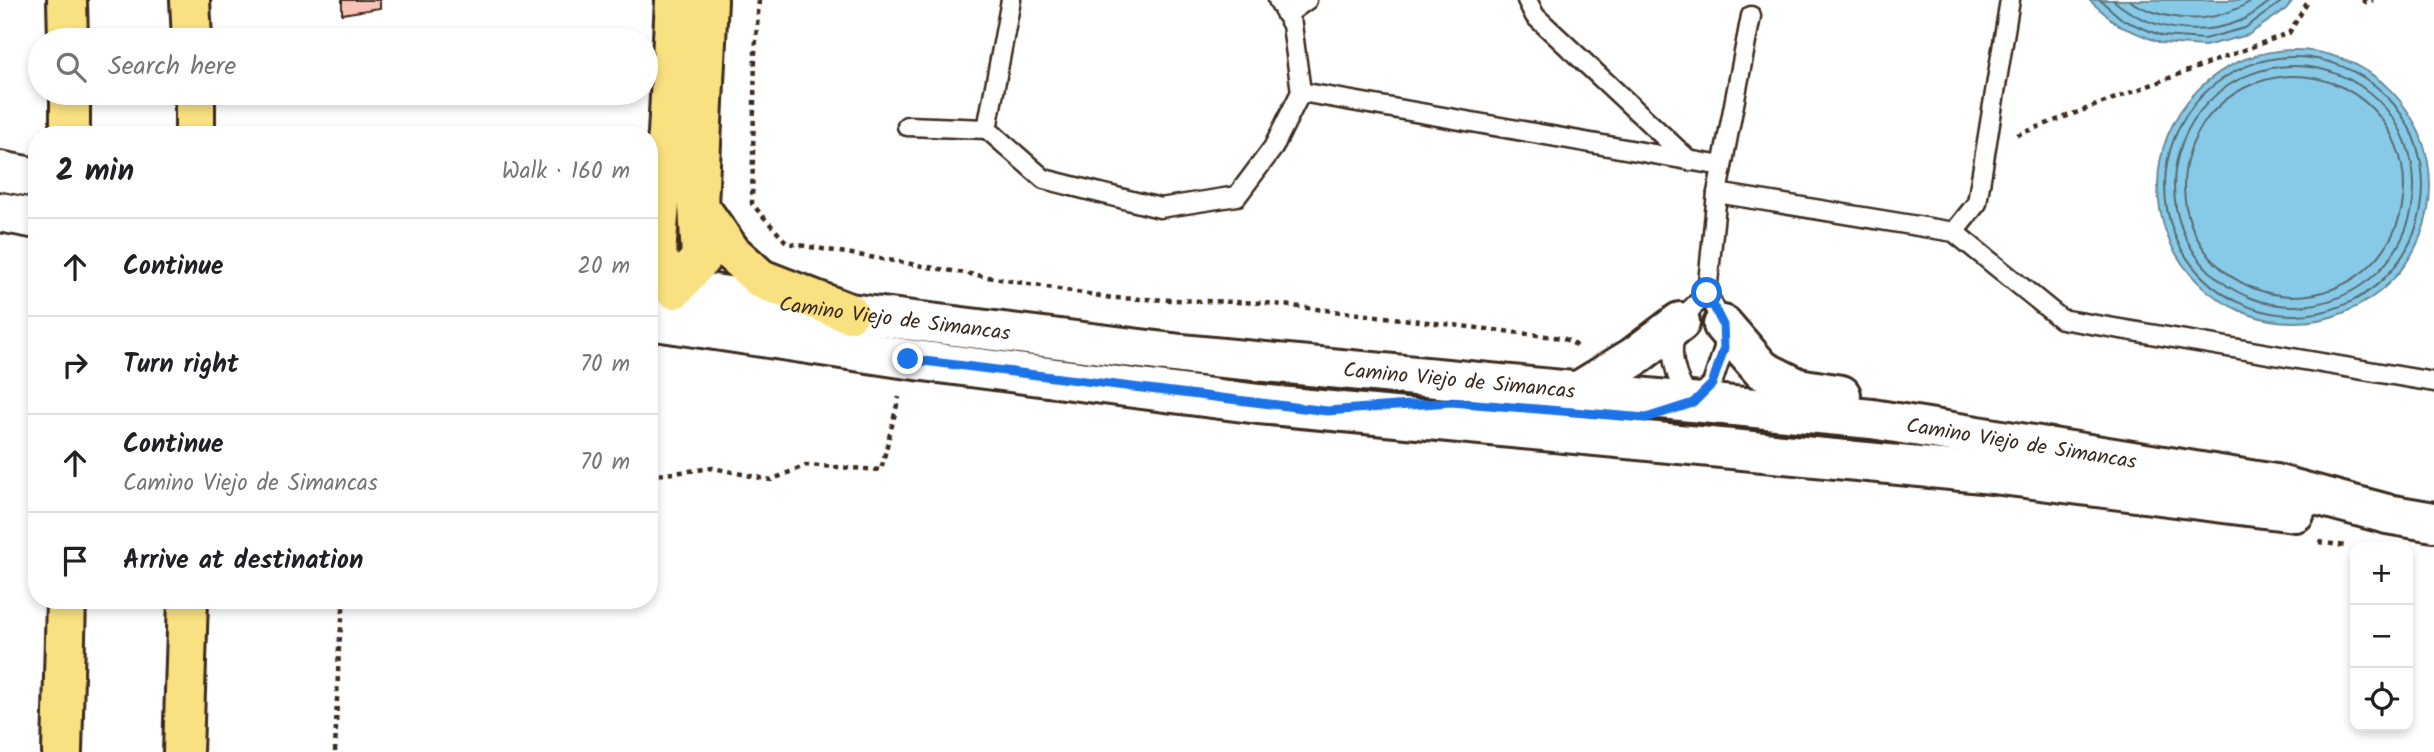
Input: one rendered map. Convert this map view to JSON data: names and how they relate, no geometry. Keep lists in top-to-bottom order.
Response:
{
  "streets": {
    "street": ["Camino Viejo de Simancas"]
  },
  "page": {
    "search": "Search here",
    "heading": ["2 min", "Walk · 160 m"],
    "list": [
      ["Continue", "20 m"],
      ["Turn right", "70 m"],
      ["Continue", "Camino Viejo de Simancas", "70 m"],
      "Arrive at destination"
    ],
    "map_buttons": ["+", "−"]
  }
}
